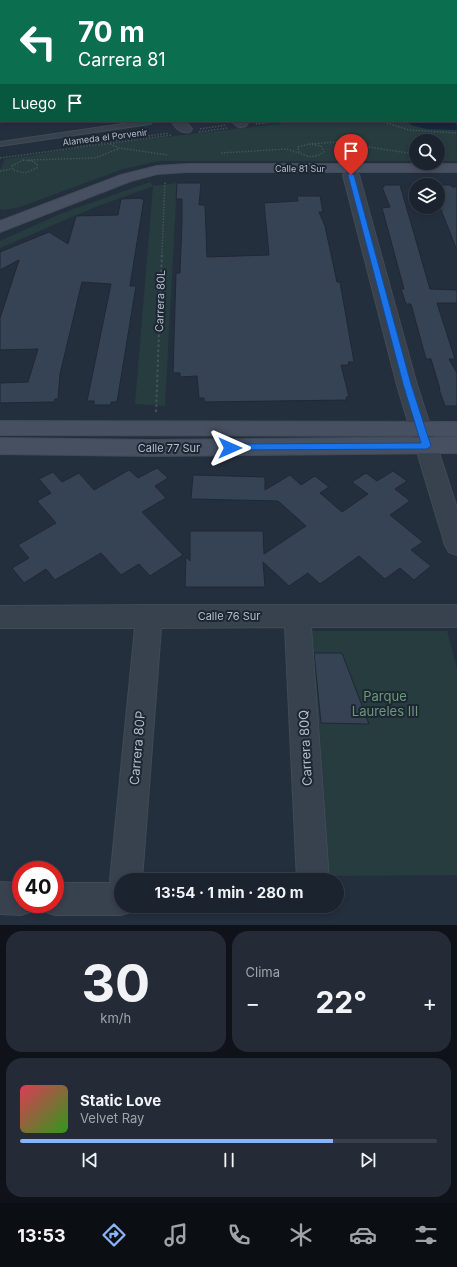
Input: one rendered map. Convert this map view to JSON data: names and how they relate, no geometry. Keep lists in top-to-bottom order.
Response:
{
  "streets": {
    "street": [
      "Calle 81 Sur",
      "Calle 77 Sur",
      "Calle 76 Sur",
      "Carrera 80P",
      "Carrera 80Q"
    ],
    "path": ["Alameda el Porvenir", "Carrera 80L"]
  },
  "crossings": [
    ["Calle 81 Sur", "Carrera 80L"],
    ["Carrera 80L", "Calle 77 Sur"],
    ["Calle 76 Sur", "Carrera 80P"],
    ["Calle 76 Sur", "Carrera 80Q"]
  ],
  "parks": ["Parque Laureles III"],
  "page": {
    "turn": ["70 m", "Carrera 81"],
    "then": "Luego",
    "limit": "40",
    "trip": "13:54 · 1 min · 280 m",
    "tile": [
      ["30", "km/h"],
      "Clima"
    ],
    "heat": ["−", "22°", "+"],
    "song": ["Static Love", "Velvet Ray"],
    "tabs": "13:53"
  }
}
